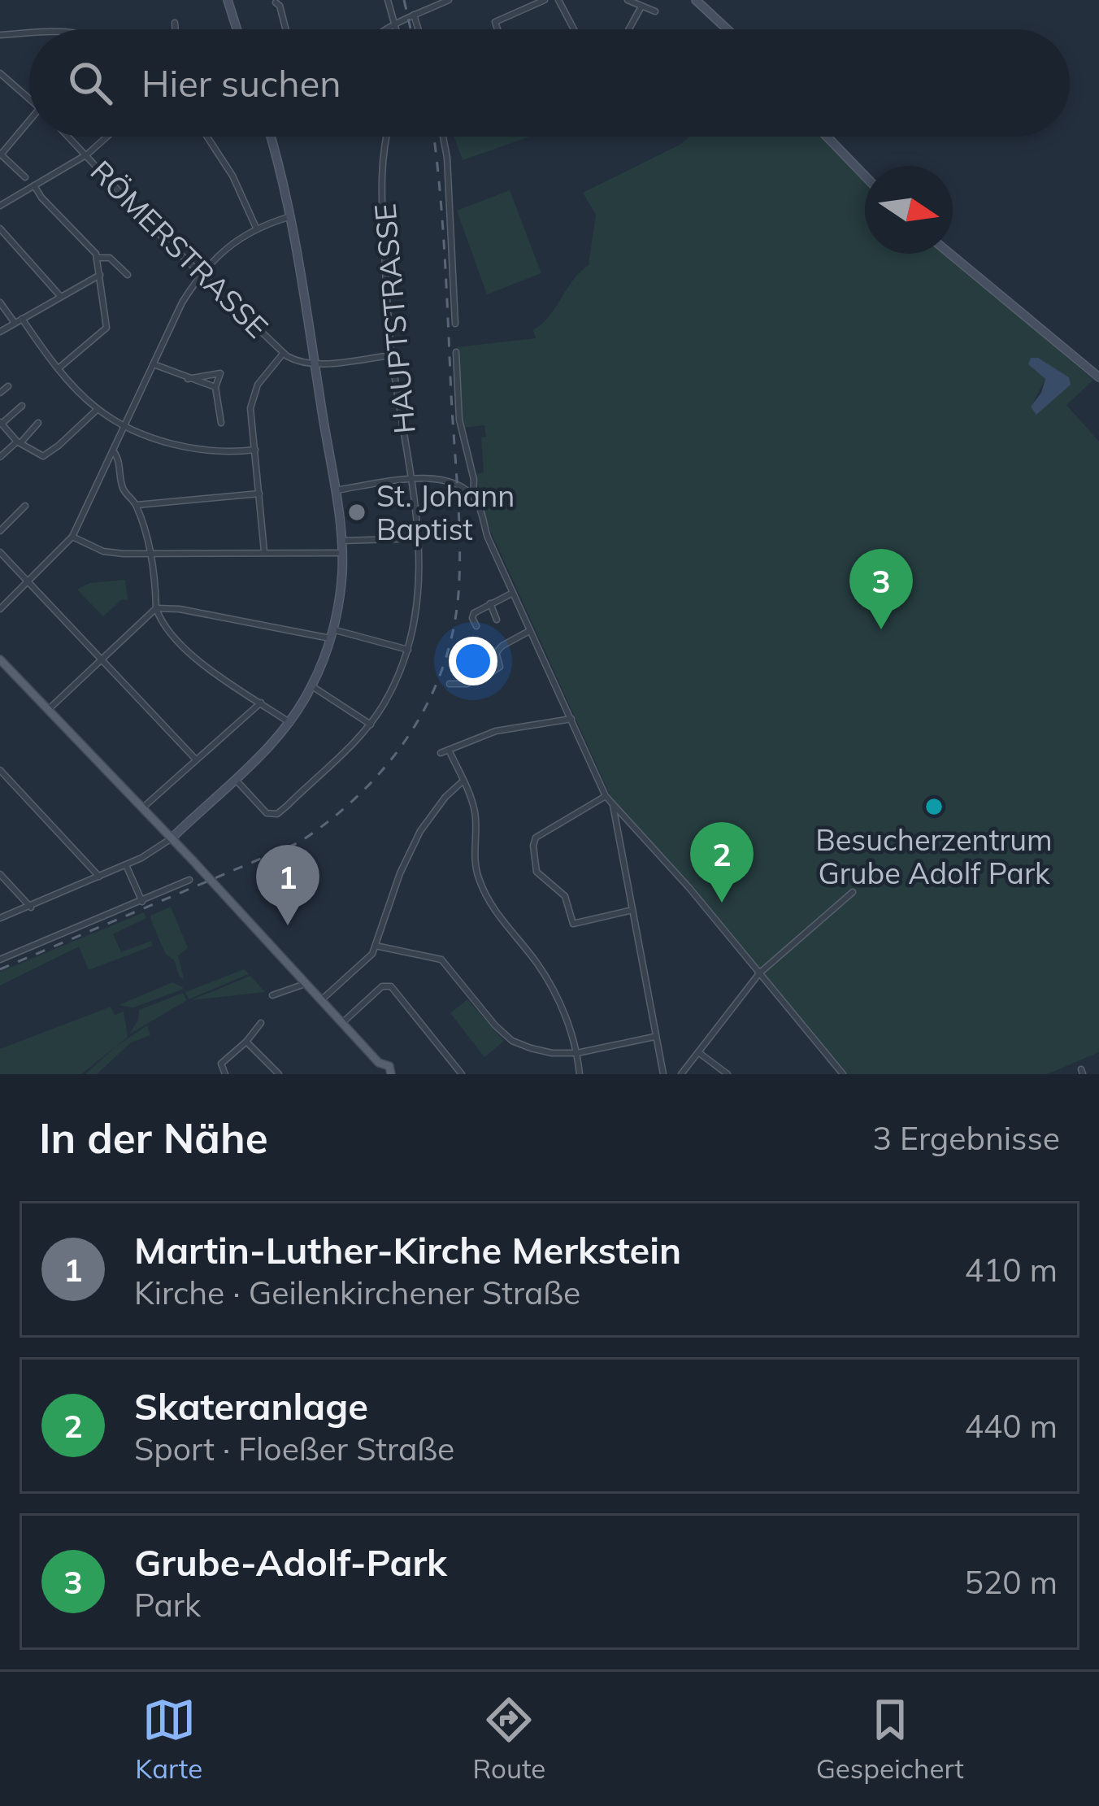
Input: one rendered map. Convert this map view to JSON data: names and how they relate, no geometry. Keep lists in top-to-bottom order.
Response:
{
  "streets": {
    "street": ["RÖMERSTRASSE", "HAUPTSTRASSE"]
  },
  "places": ["St. Johann Baptist", "Besucherzentrum Grube Adolf Park"],
  "north": "right",
  "page": {
    "search": "Hier suchen",
    "pins": ["3", "2", "1"],
    "heading": ["In der Nähe", "3 Ergebnisse"],
    "list": [
      {
        "mark": "1",
        "name": "Martin-Luther-Kirche Merkstein",
        "note": "Kirche · Geilenkirchener Straße",
        "value": "410 m"
      },
      {
        "mark": "2",
        "name": "Skateranlage",
        "note": "Sport · Floeßer Straße",
        "value": "440 m"
      },
      {
        "mark": "3",
        "name": "Grube-Adolf-Park",
        "note": "Park",
        "value": "520 m"
      }
    ],
    "nav": ["Karte", "Route", "Gespeichert"]
  }
}
